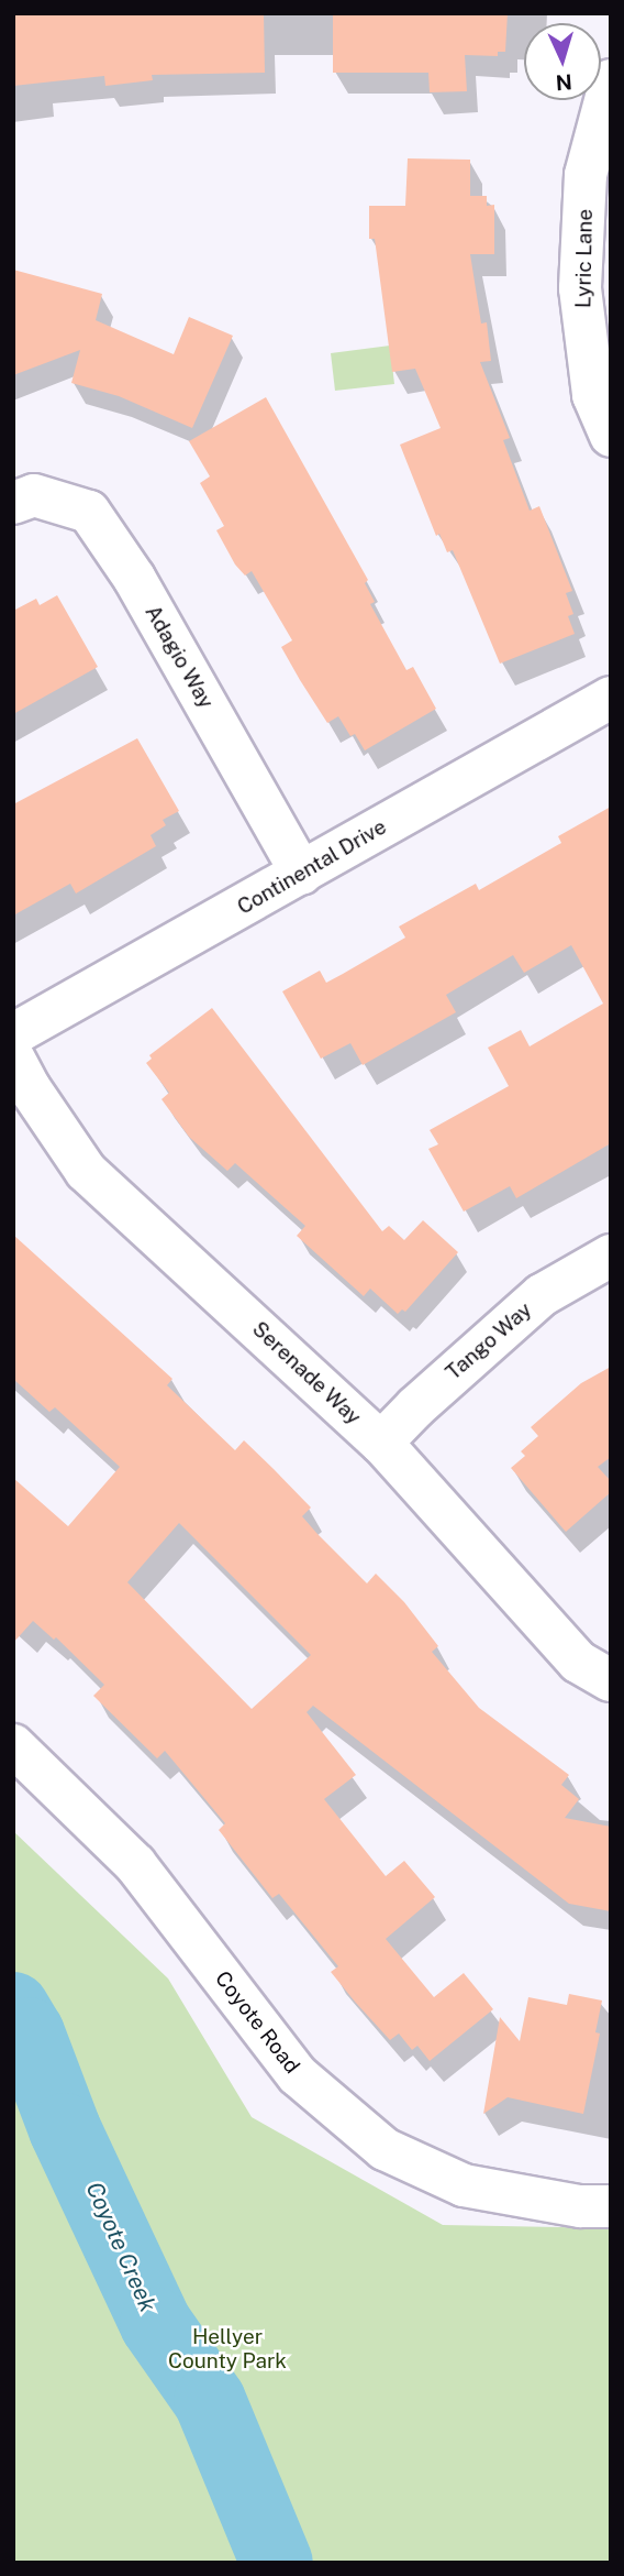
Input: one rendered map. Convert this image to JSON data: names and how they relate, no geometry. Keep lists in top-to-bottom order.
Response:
{
  "streets": {
    "street": [
      "Lyric Lane",
      "Adagio Way",
      "Continental Drive",
      "Tango Way",
      "Serenade Way",
      "Coyote Road"
    ]
  },
  "crossings": [
    ["Adagio Way", "Continental Drive"],
    ["Tango Way", "Serenade Way"]
  ],
  "water": ["Coyote Creek"],
  "parks": ["Hellyer County Park"],
  "north": "bottom"
}
